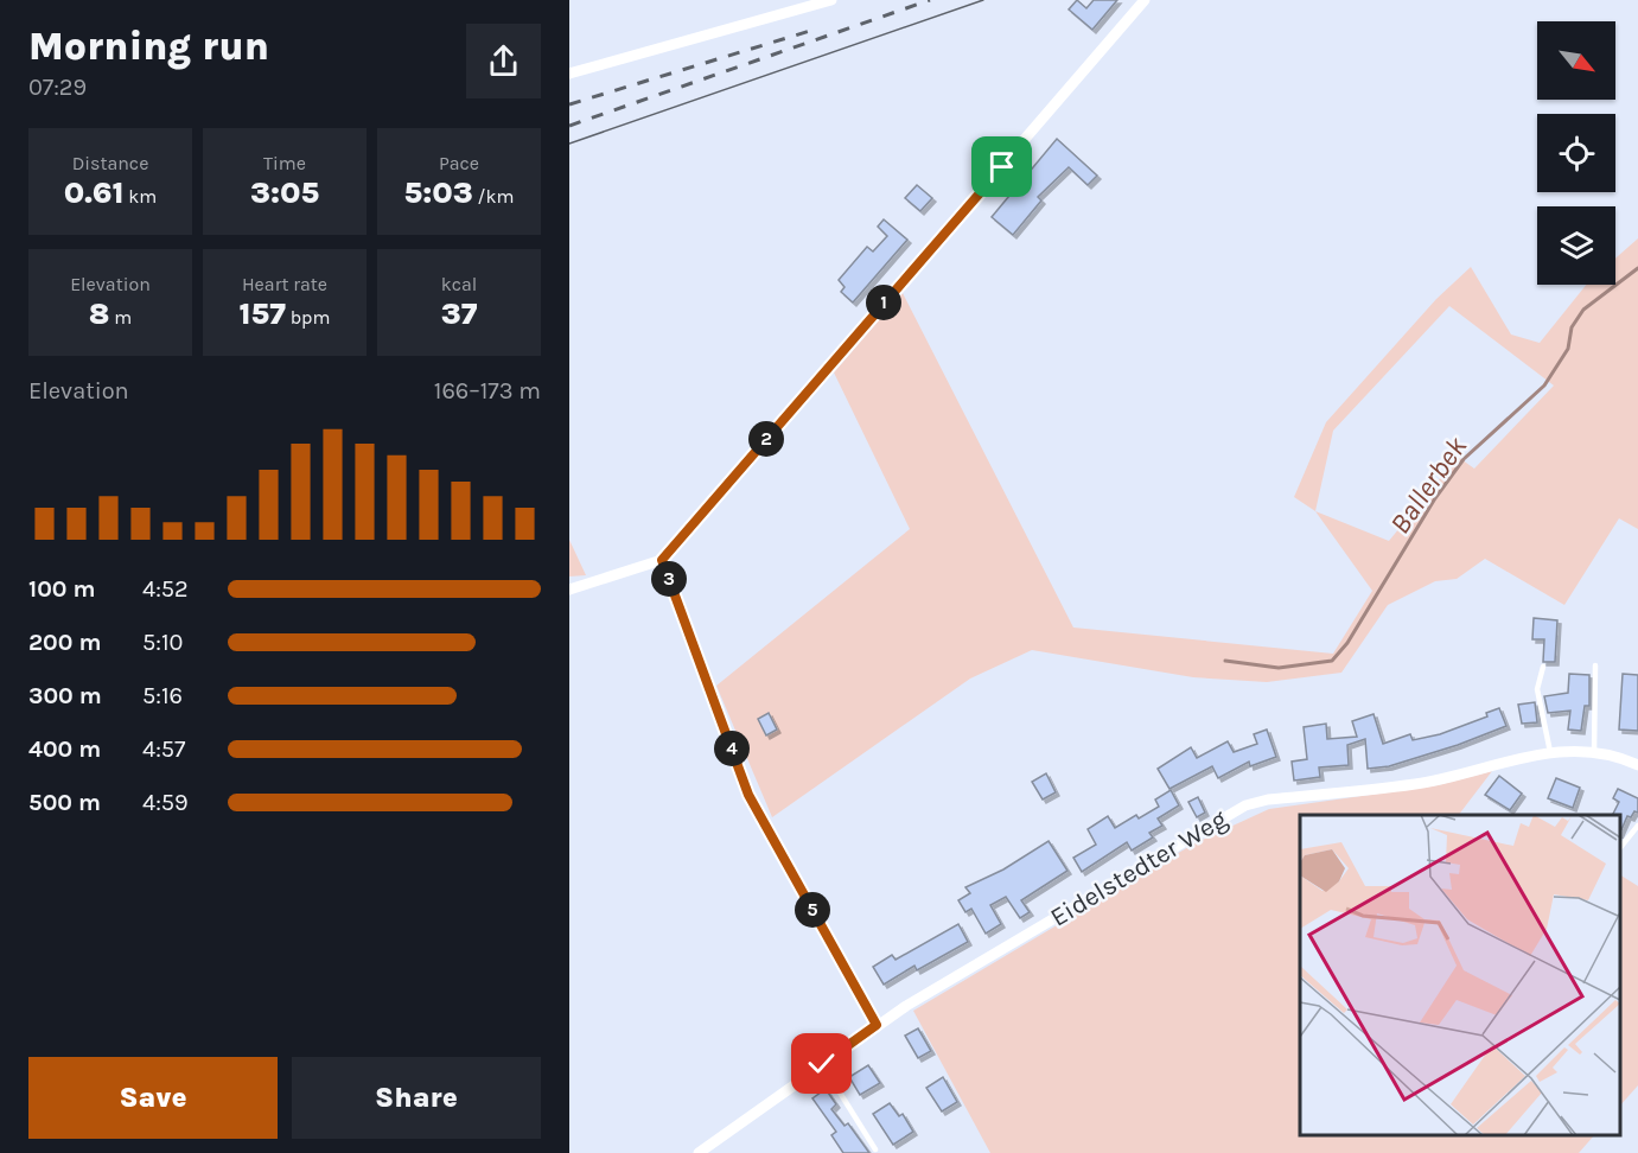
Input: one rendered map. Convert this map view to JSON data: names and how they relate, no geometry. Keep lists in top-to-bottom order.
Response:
{
  "streets": {
    "street": ["Eidelstedter Weg"]
  },
  "water": ["Ballerbek"],
  "north": "bottom right",
  "page": {
    "heading": ["Morning run", "07:29"],
    "stats": [
      ["Distance", "0.61 km"],
      ["Time", "3:05"],
      ["Pace", "5:03 /km"],
      ["Elevation", "8 m"],
      ["Heart rate", "157 bpm"],
      ["kcal", "37"]
    ],
    "pins": [
      "1",
      "2",
      "3",
      "4",
      "5"
    ],
    "chart": ["Elevation", "166–173 m"],
    "list": [
      {
        "name": "100 m",
        "note": "4:52"
      },
      {
        "name": "200 m",
        "note": "5:10"
      },
      {
        "name": "300 m",
        "note": "5:16"
      },
      {
        "name": "400 m",
        "note": "4:57"
      },
      {
        "name": "500 m",
        "note": "4:59"
      }
    ],
    "buttons": ["Save", "Share"]
  }
}
